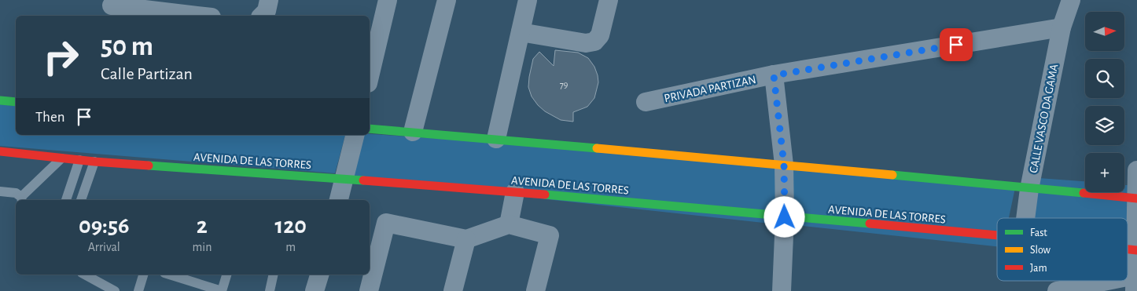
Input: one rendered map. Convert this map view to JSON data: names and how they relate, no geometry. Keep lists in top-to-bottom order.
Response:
{
  "streets": {
    "street": ["PRIVADA PARTIZAN", "CALLE VASCO DA GAMA", "AVENIDA DE LAS TORRES"]
  },
  "crossings": [
    ["PRIVADA PARTIZAN", "CALLE VASCO DA GAMA"]
  ],
  "house_numbers": ["79"],
  "legend": ["Fast", "Slow", "Jam"],
  "north": "right",
  "page": {
    "map_buttons": "+",
    "turn": ["50 m", "Calle Partizan"],
    "then": "Then",
    "eta": [
      "09:56",
      "Arrival",
      "2",
      "min",
      "120",
      "m"
    ]
  }
}
